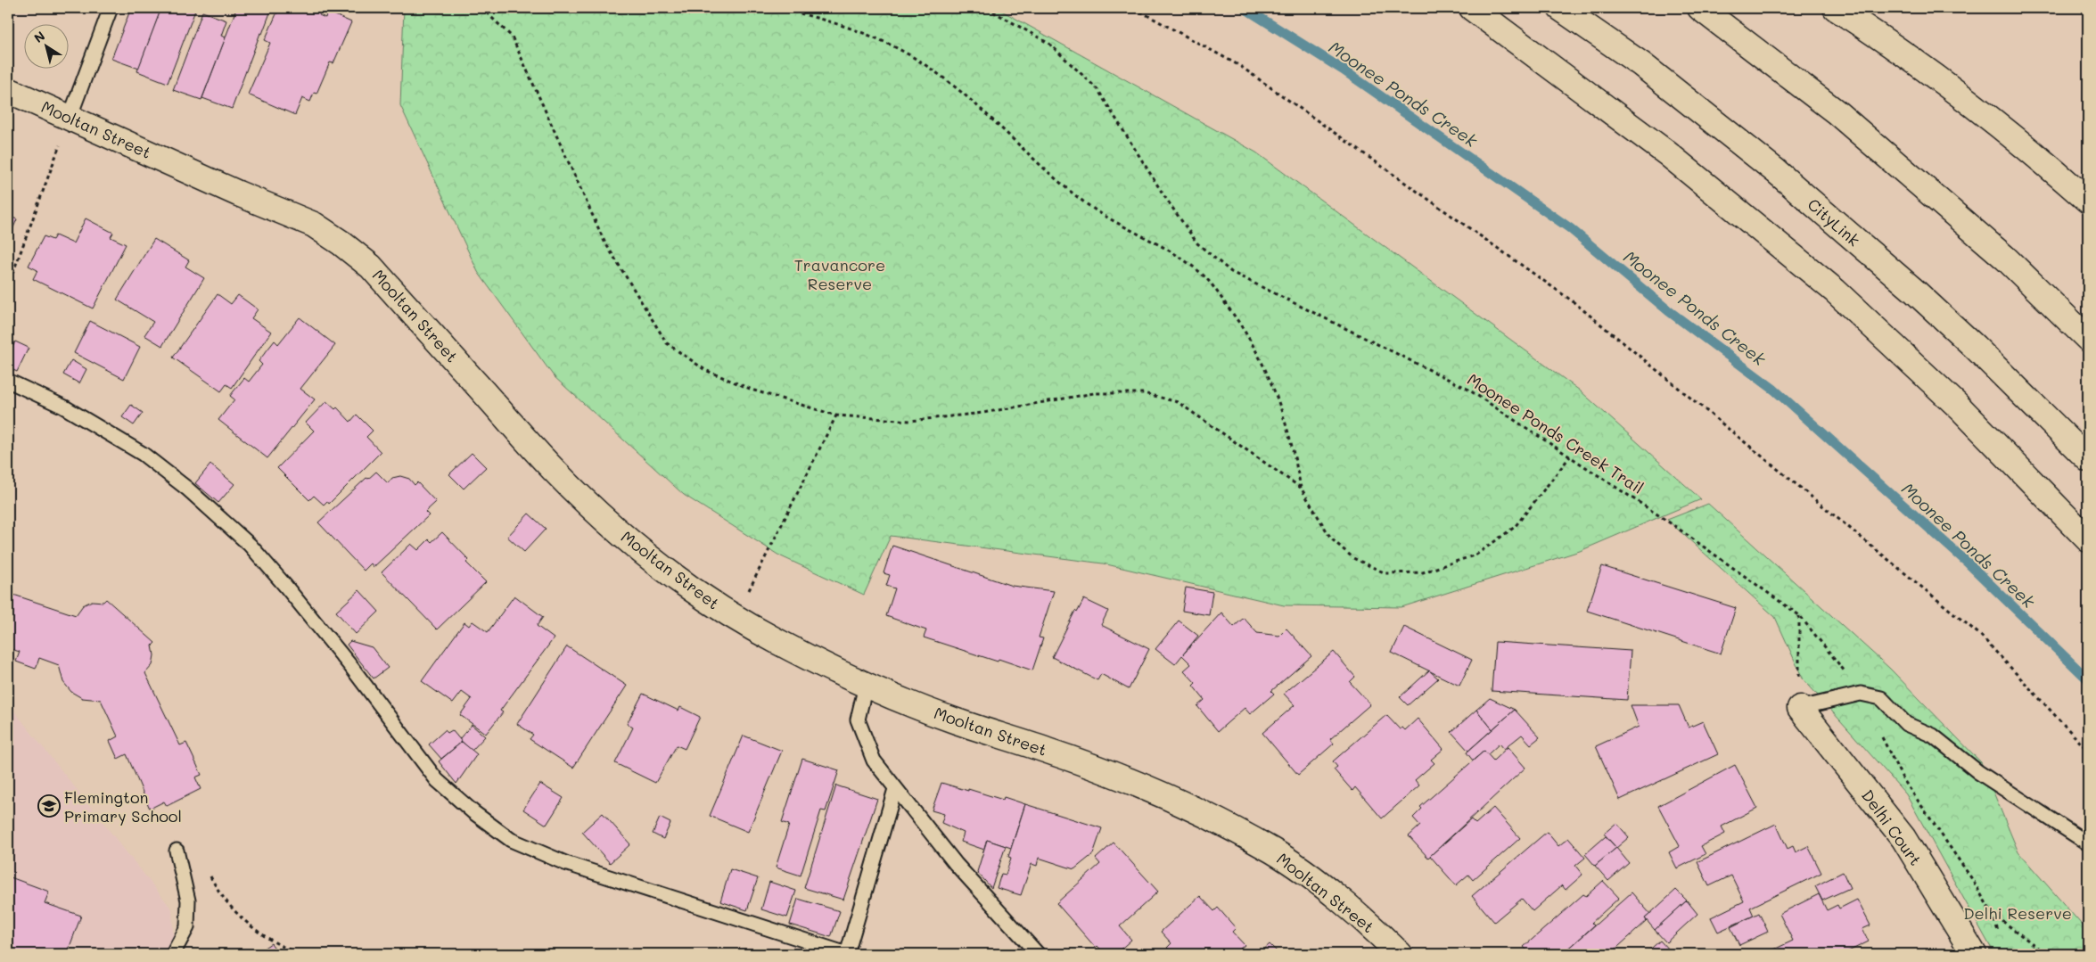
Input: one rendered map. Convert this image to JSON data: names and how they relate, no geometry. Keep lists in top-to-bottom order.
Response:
{
  "streets": {
    "main road": ["Mooltan Street", "CityLink", "Delhi Court"],
    "path": ["Moonee Ponds Creek Trail"]
  },
  "water": ["Moonee Ponds Creek"],
  "parks": ["Travancore Reserve", "Delhi Reserve"],
  "places": {
    "school or university": ["Flemington Primary School"]
  },
  "north": "top left"
}
